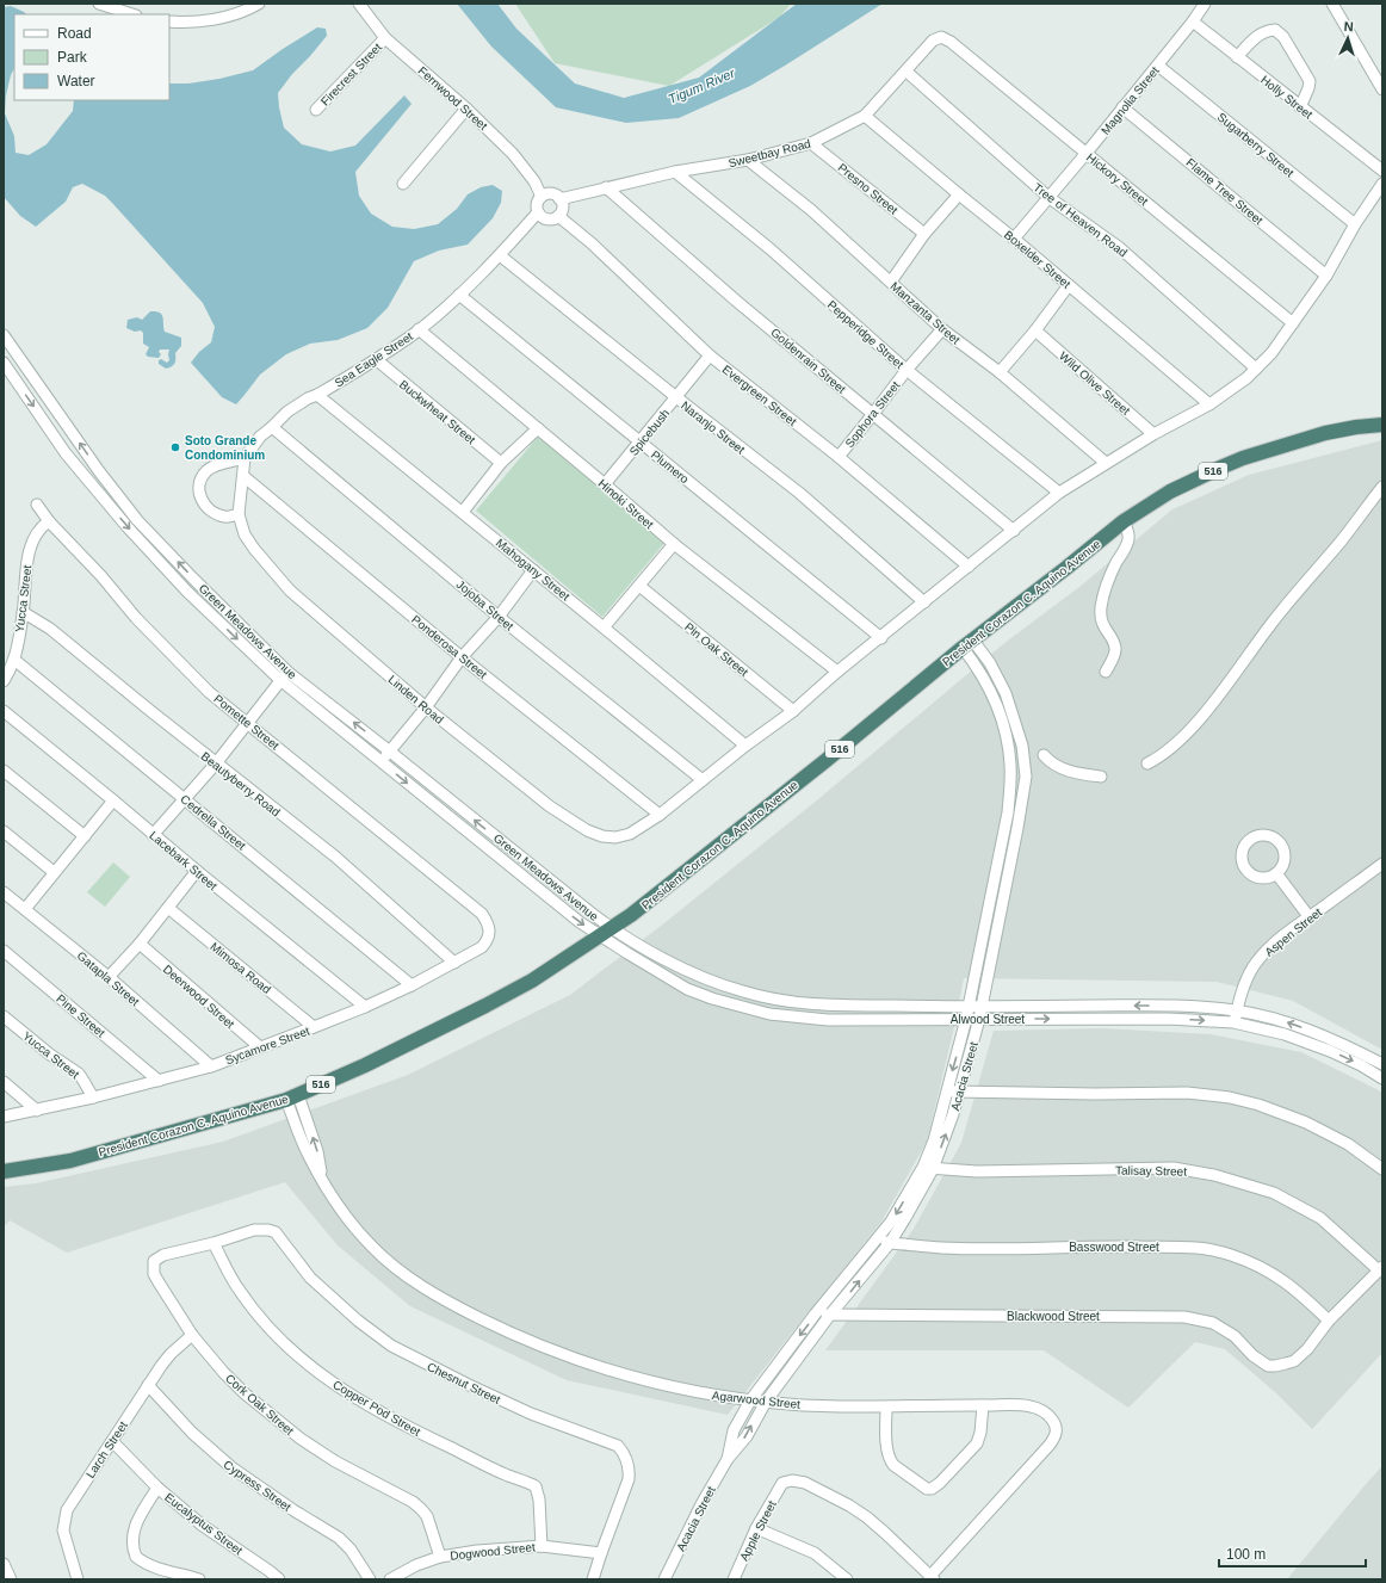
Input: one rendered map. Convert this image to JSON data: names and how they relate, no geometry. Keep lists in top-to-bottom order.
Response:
{
  "streets": {
    "highway": ["516", "President Corazon C. Aquino Avenue"],
    "street": [
      "Firecrest Street",
      "Holly Street",
      "Fernwood Street",
      "Magnolia Street",
      "Sugarberry Street",
      "Sweetbay Road",
      "Hickory Street",
      "Presno Street",
      "Flame Tree Street",
      "Tree of Heaven Road",
      "Boxelder Street",
      "Manzanta Street",
      "Pepperidge Street",
      "Sea Eagle Street",
      "Goldenrain Street",
      "Wild Olive Street",
      "Evergreen Street",
      "Buckwheat Street",
      "Sophora Street",
      "Naranjo Street",
      "Spicebush",
      "Plumero",
      "Hinoki Street",
      "Mahogany Street",
      "Yucca Street",
      "Jojoba Street",
      "Green Meadows Avenue",
      "Ponderosa Street",
      "Pin Oak Street",
      "Linden Road",
      "Pomette Street",
      "Beautyberry Road",
      "Cedrella Street",
      "Lacebark Street",
      "Aspen Street",
      "Mimosa Road",
      "Gatapla Street",
      "Deerwood Street",
      "Pine Street",
      "Alwood Street",
      "Sycamore Street",
      "Acacia Street",
      "Talisay Street",
      "Basswood Street",
      "Blackwood Street",
      "Chesnut Street",
      "Agarwood Street",
      "Cork Oak Street",
      "Copper Pod Street",
      "Larch Street",
      "Cypress Street",
      "Eucalyptus Street",
      "Apple Street",
      "Dogwood Street"
    ]
  },
  "crossings": [
    ["Firecrest Street", "Fernwood Street"],
    ["Holly Street", "Magnolia Street"],
    ["Fernwood Street", "Sweetbay Road"],
    ["Fernwood Street", "Sea Eagle Street"],
    ["Fernwood Street", "Evergreen Street"],
    ["Magnolia Street", "Sugarberry Street"],
    ["Magnolia Street", "Hickory Street"],
    ["Magnolia Street", "Flame Tree Street"],
    ["Magnolia Street", "Tree of Heaven Road"],
    ["Magnolia Street", "Boxelder Street"],
    ["Sweetbay Road", "Hickory Street"],
    ["Sweetbay Road", "Presno Street"],
    ["Sweetbay Road", "Tree of Heaven Road"],
    ["Sweetbay Road", "Boxelder Street"],
    ["Sweetbay Road", "Manzanta Street"],
    ["Sweetbay Road", "Pepperidge Street"],
    ["Sweetbay Road", "Sea Eagle Street"],
    ["Sweetbay Road", "Goldenrain Street"],
    ["Sweetbay Road", "Evergreen Street"],
    ["Manzanta Street", "Sophora Street"],
    ["Pepperidge Street", "Sophora Street"],
    ["Sea Eagle Street", "Evergreen Street"],
    ["Sea Eagle Street", "Buckwheat Street"],
    ["Sea Eagle Street", "Naranjo Street"],
    ["Sea Eagle Street", "Plumero"],
    ["Sea Eagle Street", "Hinoki Street"],
    ["Sea Eagle Street", "Mahogany Street"],
    ["Sea Eagle Street", "Jojoba Street"],
    ["Goldenrain Street", "Sophora Street"],
    ["Evergreen Street", "Sophora Street"],
    ["Evergreen Street", "Spicebush"],
    ["Naranjo Street", "Spicebush"],
    ["Spicebush", "Plumero"],
    ["Spicebush", "Hinoki Street"],
    ["Yucca Street", "Pomette Street"],
    ["Yucca Street", "Beautyberry Road"],
    ["Yucca Street", "Cedrella Street"],
    ["Yucca Street", "Sycamore Street"],
    ["President Corazon C. Aquino Avenue", "Green Meadows Avenue"],
    ["President Corazon C. Aquino Avenue", "Alwood Street"],
    ["President Corazon C. Aquino Avenue", "Acacia Street"],
    ["President Corazon C. Aquino Avenue", "Agarwood Street"],
    ["Green Meadows Avenue", "Alwood Street"],
    ["Ponderosa Street", "Linden Road"],
    ["Pomette Street", "Sycamore Street"],
    ["Beautyberry Road", "Sycamore Street"],
    ["Cedrella Street", "Sycamore Street"],
    ["Lacebark Street", "Sycamore Street"],
    ["Aspen Street", "Alwood Street"],
    ["Mimosa Road", "Sycamore Street"],
    ["Gatapla Street", "Sycamore Street"],
    ["Deerwood Street", "Sycamore Street"],
    ["Pine Street", "Sycamore Street"],
    ["Alwood Street", "Acacia Street"],
    ["Acacia Street", "Talisay Street"],
    ["Acacia Street", "Basswood Street"],
    ["Acacia Street", "Blackwood Street"],
    ["Acacia Street", "Agarwood Street"],
    ["Basswood Street", "Blackwood Street"],
    ["Chesnut Street", "Cork Oak Street"],
    ["Chesnut Street", "Copper Pod Street"],
    ["Chesnut Street", "Dogwood Street"],
    ["Agarwood Street", "Apple Street"],
    ["Cork Oak Street", "Copper Pod Street"],
    ["Cork Oak Street", "Larch Street"],
    ["Cork Oak Street", "Dogwood Street"],
    ["Copper Pod Street", "Dogwood Street"],
    ["Larch Street", "Cypress Street"],
    ["Larch Street", "Eucalyptus Street"]
  ],
  "water": ["Tigum River"],
  "places": ["Soto Grande Condominium"],
  "legend": ["Road", "Park", "Water"],
  "scale_bar": "100 m",
  "north": "top"
}
